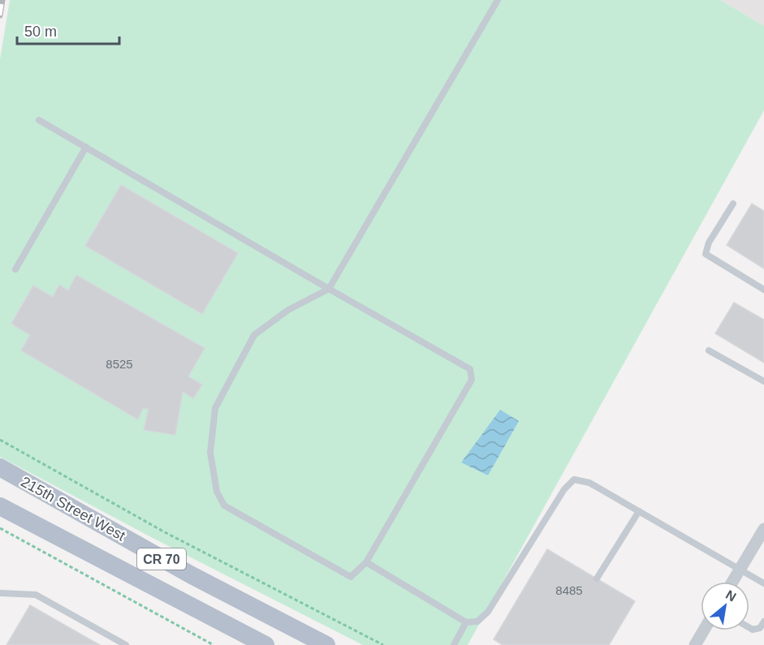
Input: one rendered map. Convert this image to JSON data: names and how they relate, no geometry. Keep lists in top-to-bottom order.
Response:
{
  "streets": {
    "main road": ["215th Street West", "CR 70"]
  },
  "house_numbers": ["8525", "8485"],
  "scale_bar": "50 m",
  "north": "top right"
}
